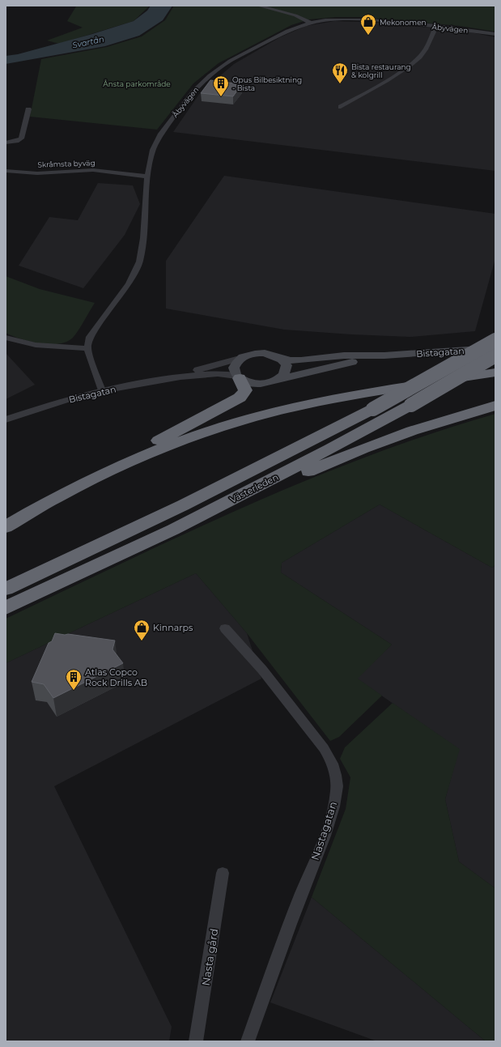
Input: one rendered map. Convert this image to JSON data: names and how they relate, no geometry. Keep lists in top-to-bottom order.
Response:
{
  "streets": {
    "highway": ["Västerleden"],
    "main road": ["Bistagatan"],
    "street": [
      "Åbyvägen",
      "Skråmsta byväg",
      "Nastagatan",
      "Nasta gård"
    ]
  },
  "crossings": [
    ["Åbyvägen", "Skråmsta byväg"]
  ],
  "water": ["Svartån"],
  "parks": ["Ånsta parkområde"],
  "places": {
    "shop": ["Mekonomen", "Kinnarps"],
    "restaurant": ["Bista restaurang & kolgrill"],
    "building": ["Opus Bilbesiktning - Bista", "Atlas Copco Rock Drills AB"]
  }
}
